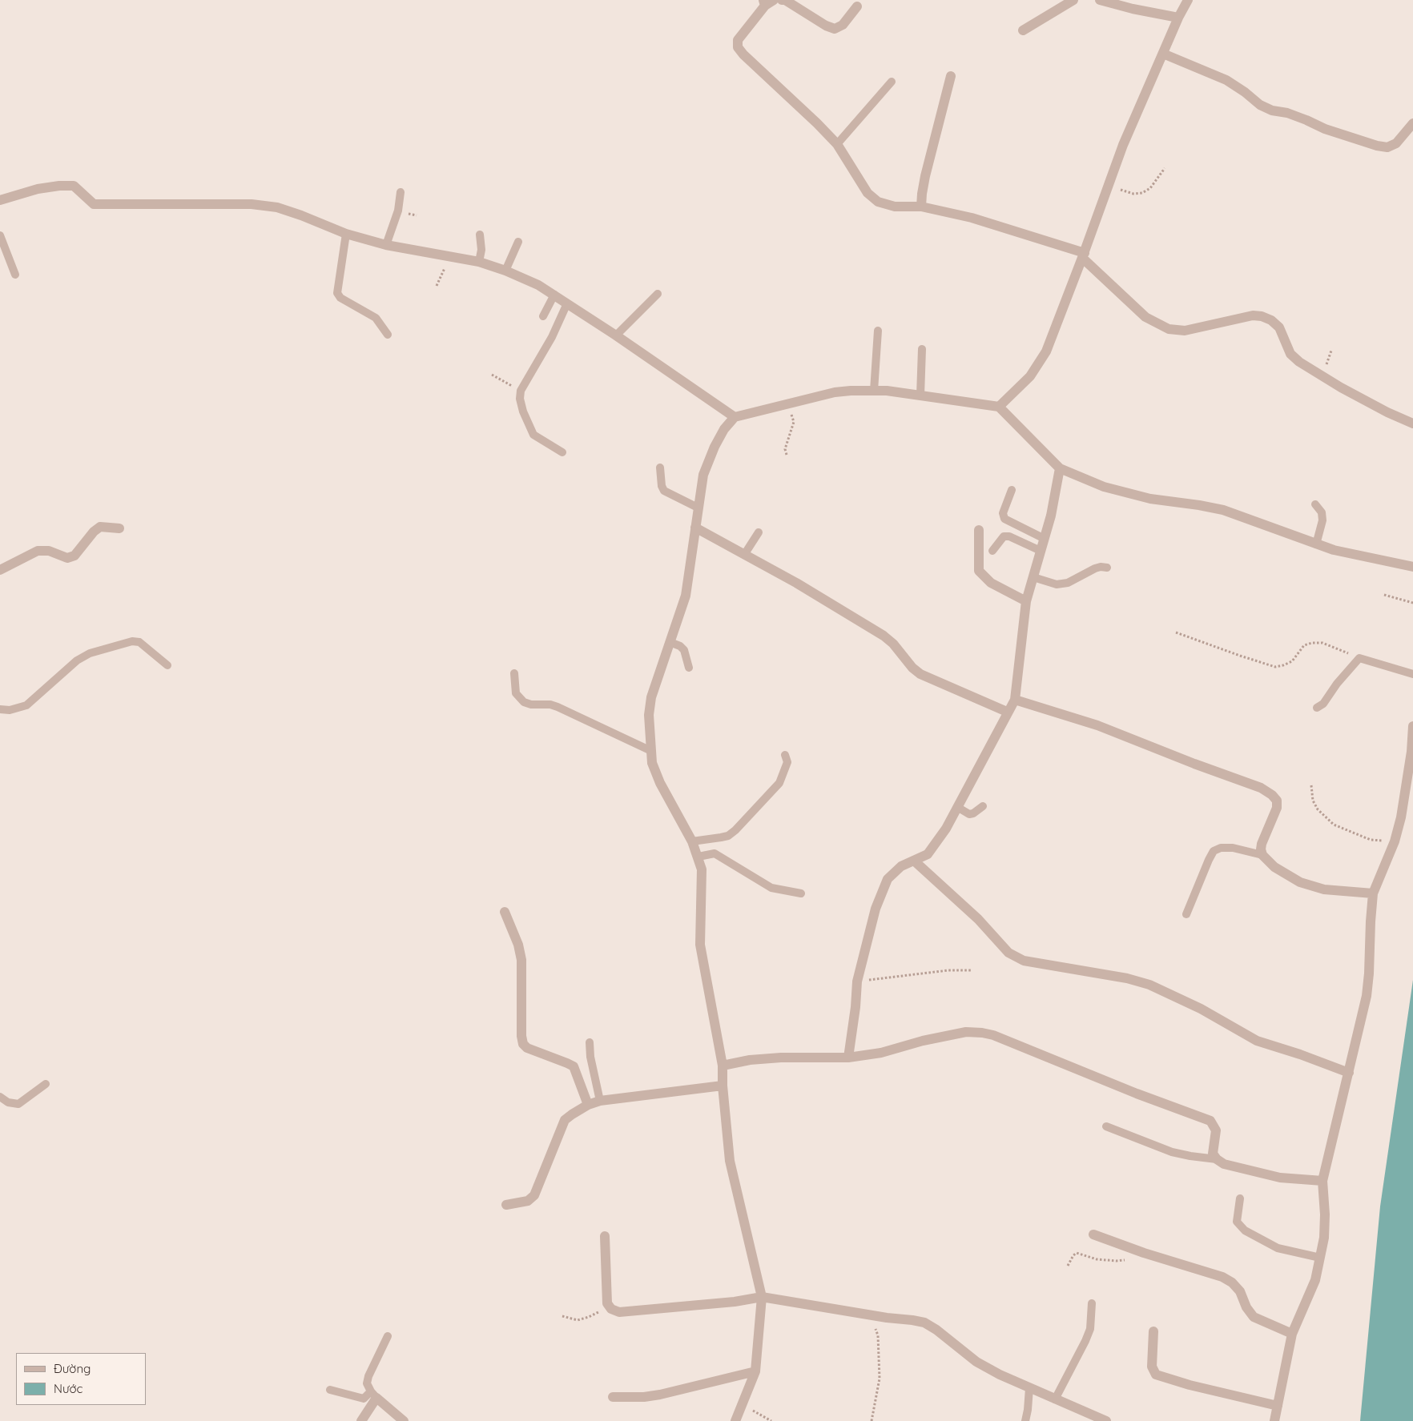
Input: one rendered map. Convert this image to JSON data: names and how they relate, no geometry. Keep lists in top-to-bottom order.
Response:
{
  "legend": ["Đường", "Nước"]
}
